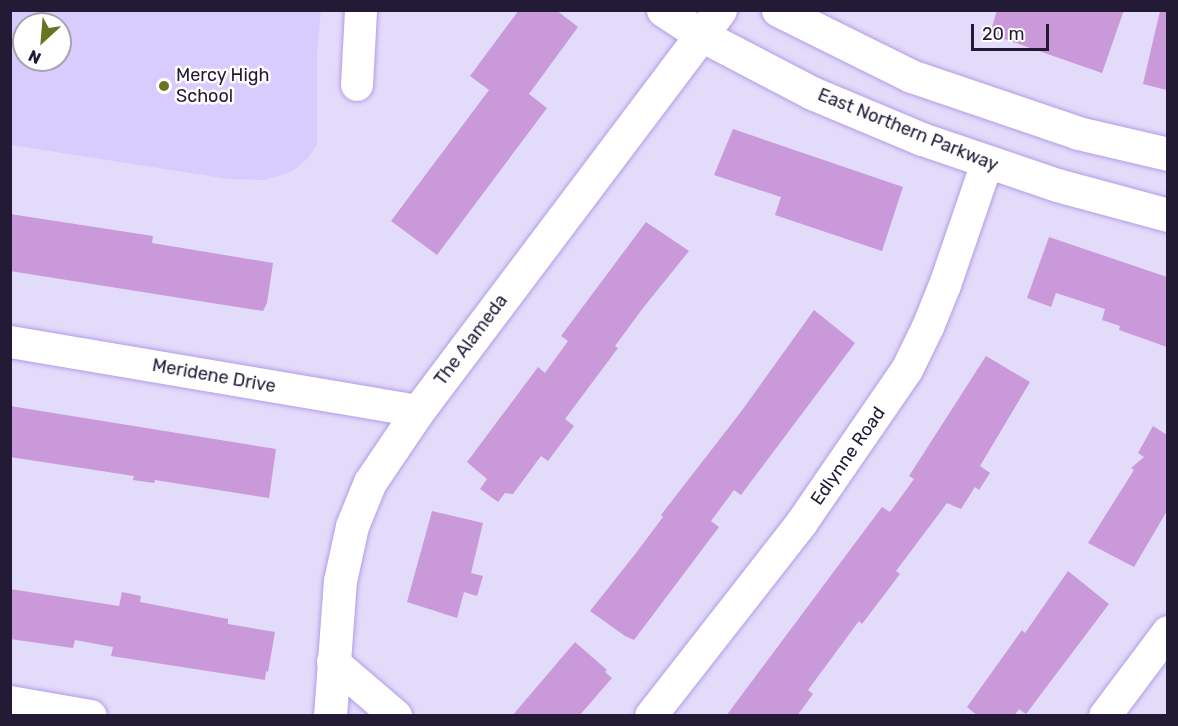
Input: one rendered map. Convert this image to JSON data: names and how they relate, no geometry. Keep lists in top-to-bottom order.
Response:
{
  "streets": {
    "main road": ["East Northern Parkway", "The Alameda"],
    "street": ["Meridene Drive", "Edlynne Road"]
  },
  "crossings": [
    ["East Northern Parkway", "The Alameda"],
    ["East Northern Parkway", "Edlynne Road"],
    ["The Alameda", "Meridene Drive"]
  ],
  "places": ["Mercy High School"],
  "scale_bar": "20 m",
  "north": "bottom left"
}
